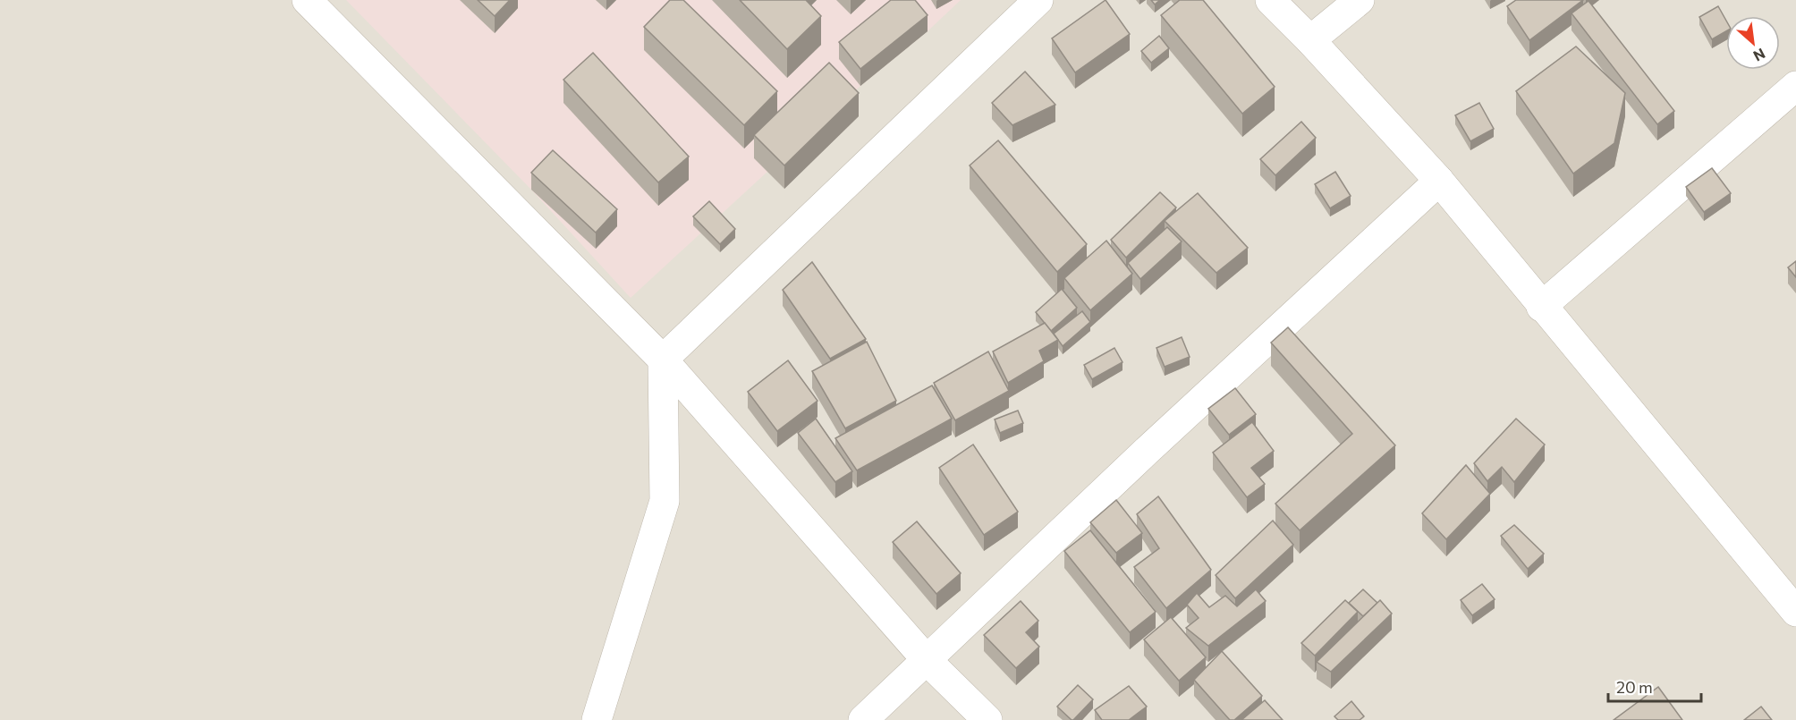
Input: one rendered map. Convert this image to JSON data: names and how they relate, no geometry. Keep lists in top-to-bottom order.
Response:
{
  "scale_bar": "20 m",
  "north": "bottom right"
}
